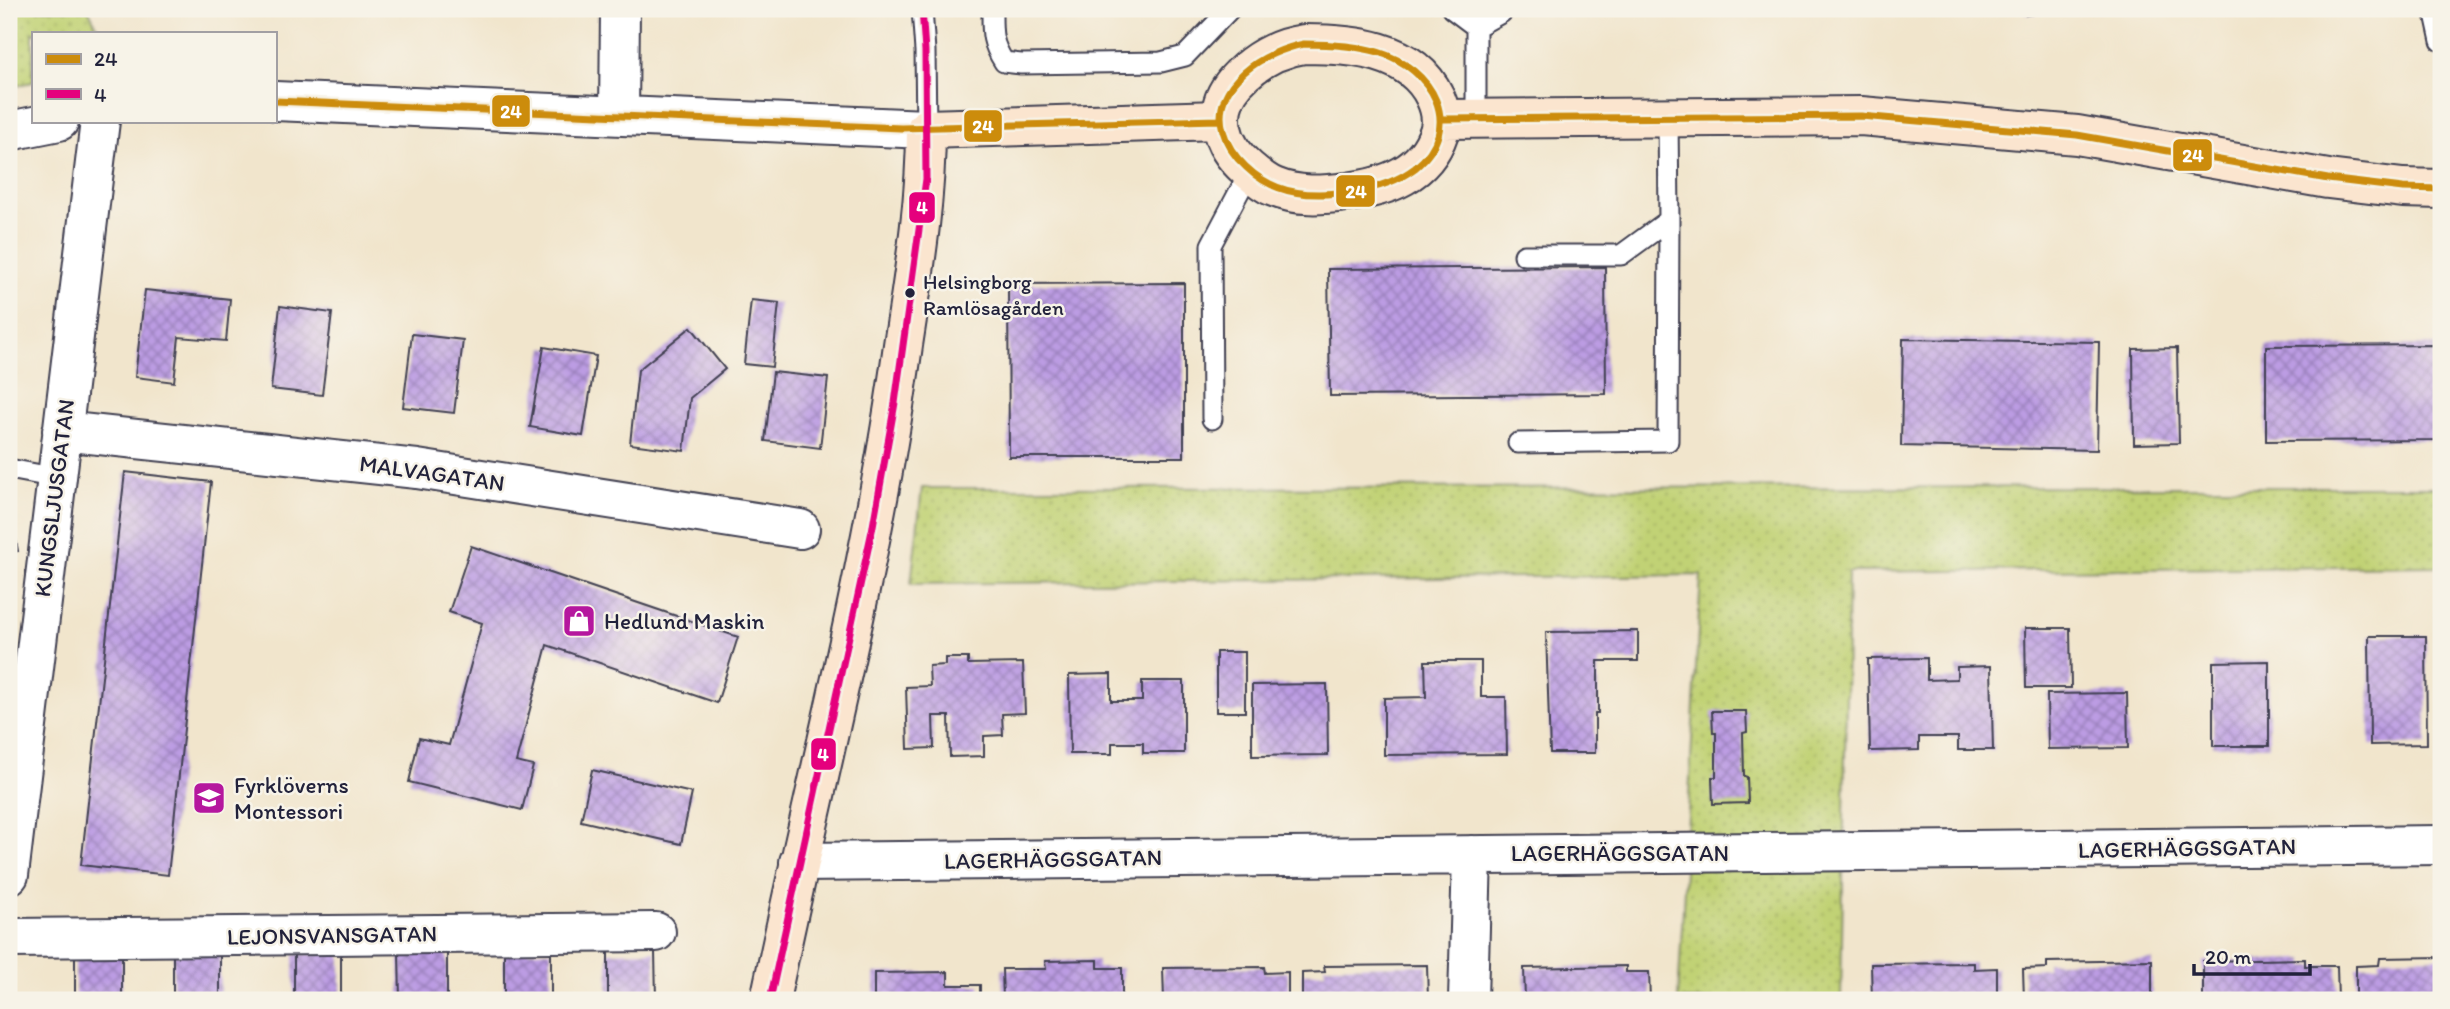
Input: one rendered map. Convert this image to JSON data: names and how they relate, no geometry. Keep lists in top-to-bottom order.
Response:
{
  "streets": {
    "street": [
      "MALVAGATAN",
      "KUNGSLJUSGATAN",
      "LAGERHÄGGSGATAN",
      "LEJONSVANSGATAN"
    ]
  },
  "crossings": [
    ["MALVAGATAN", "KUNGSLJUSGATAN"]
  ],
  "places": {
    "other": ["Helsingborg Ramlösagården"],
    "shop": ["Hedlund Maskin"],
    "school or university": ["Fyrklöverns Montessori"]
  },
  "lines": ["transit line 4", "transit line 24"],
  "legend": ["24", "4"],
  "scale_bar": "20 m"
}
